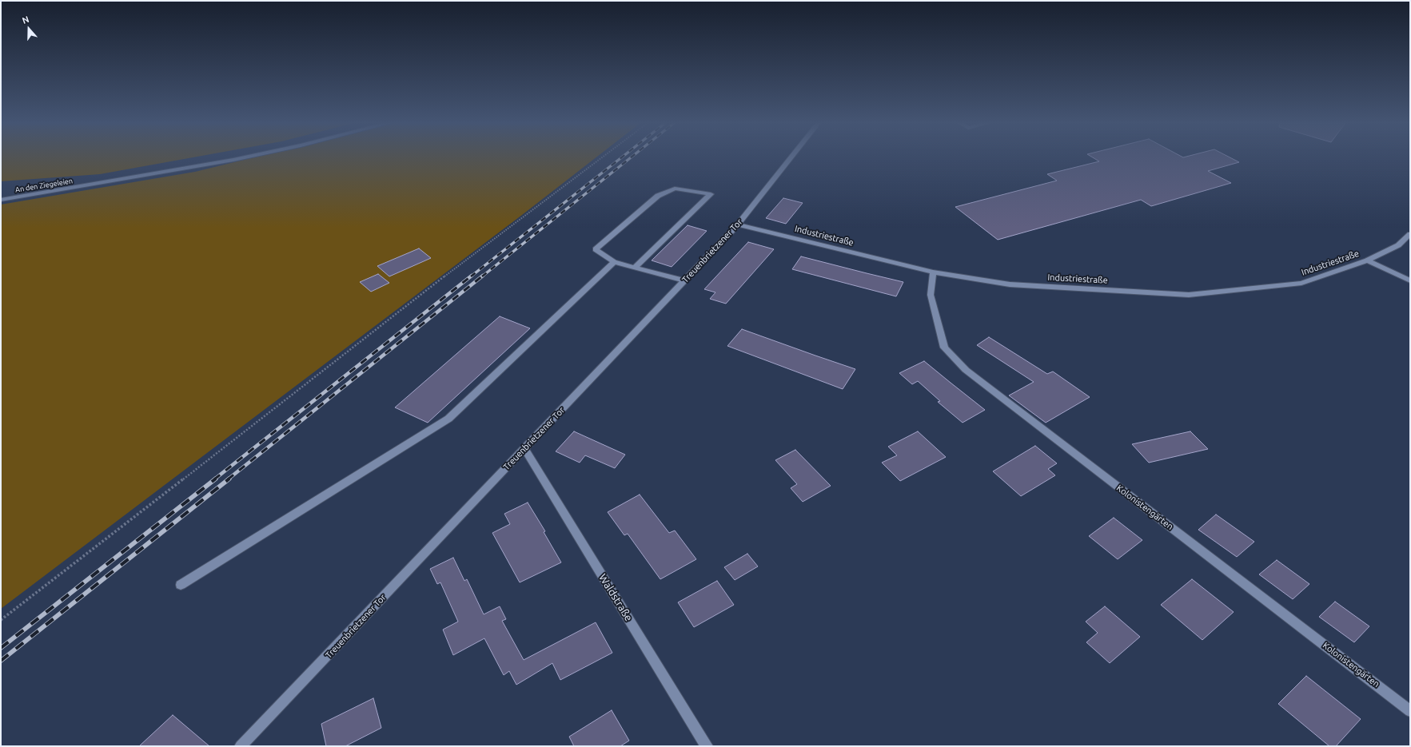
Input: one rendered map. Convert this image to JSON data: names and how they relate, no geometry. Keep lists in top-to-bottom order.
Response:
{
  "streets": {
    "street": [
      "An den Ziegeleien",
      "Industriestraße",
      "Treuenbrietzener Tor",
      "Kolonistengärten",
      "Waldstraße"
    ]
  },
  "crossings": [
    ["Industriestraße", "Treuenbrietzener Tor"],
    ["Industriestraße", "Kolonistengärten"],
    ["Treuenbrietzener Tor", "Waldstraße"]
  ],
  "north": "top"
}
